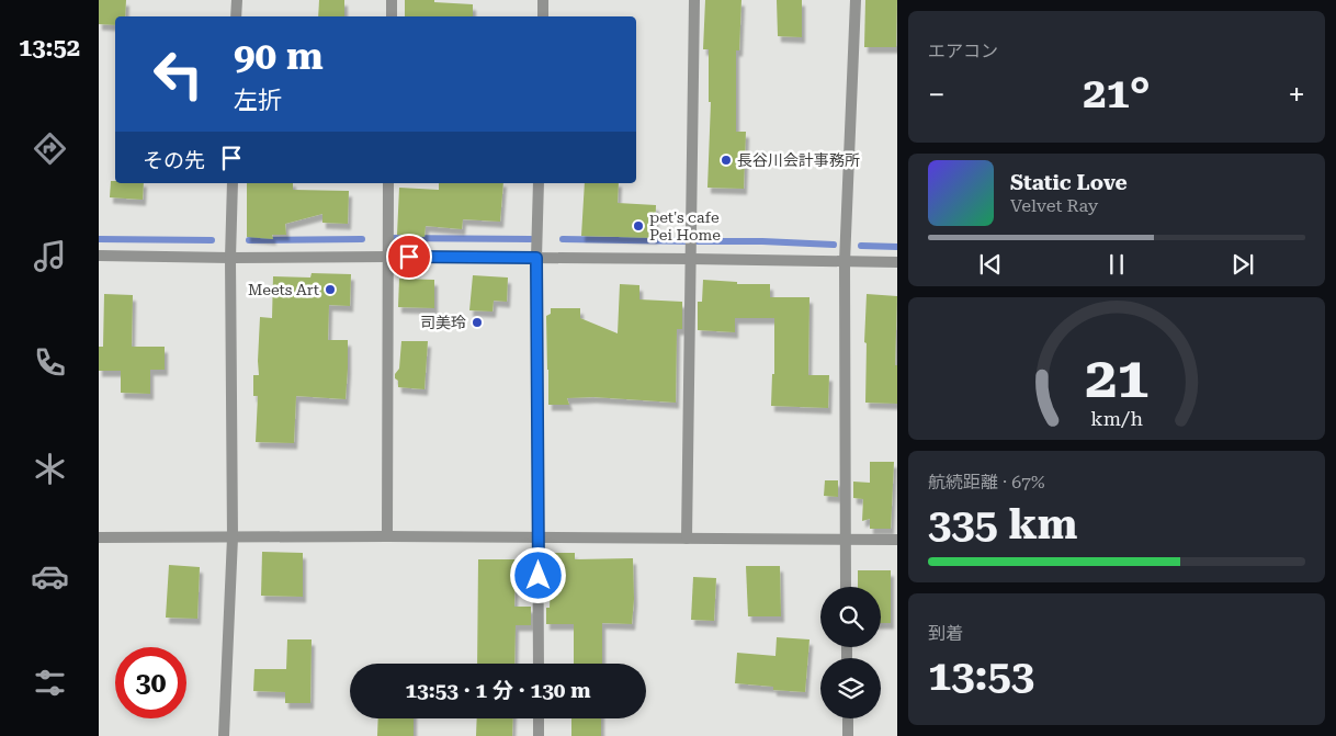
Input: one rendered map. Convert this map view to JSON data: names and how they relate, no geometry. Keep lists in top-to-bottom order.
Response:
{
  "places": [
    "長谷川会計事務所",
    "pet's cafe Pei Home",
    "Meets Art",
    "司美玲"
  ],
  "page": {
    "tabs": "13:52",
    "tile": [
      "エアコン",
      ["航続距離 · 67%", "335 km"],
      ["到着", "13:53"]
    ],
    "turn": ["90 m", "左折"],
    "heat": ["−", "21°", "+"],
    "then": "その先",
    "song": ["Static Love", "Velvet Ray"],
    "limit": "30",
    "trip": "13:53 · 1 分 · 130 m",
    "gauge": ["21", "km/h"]
  }
}
